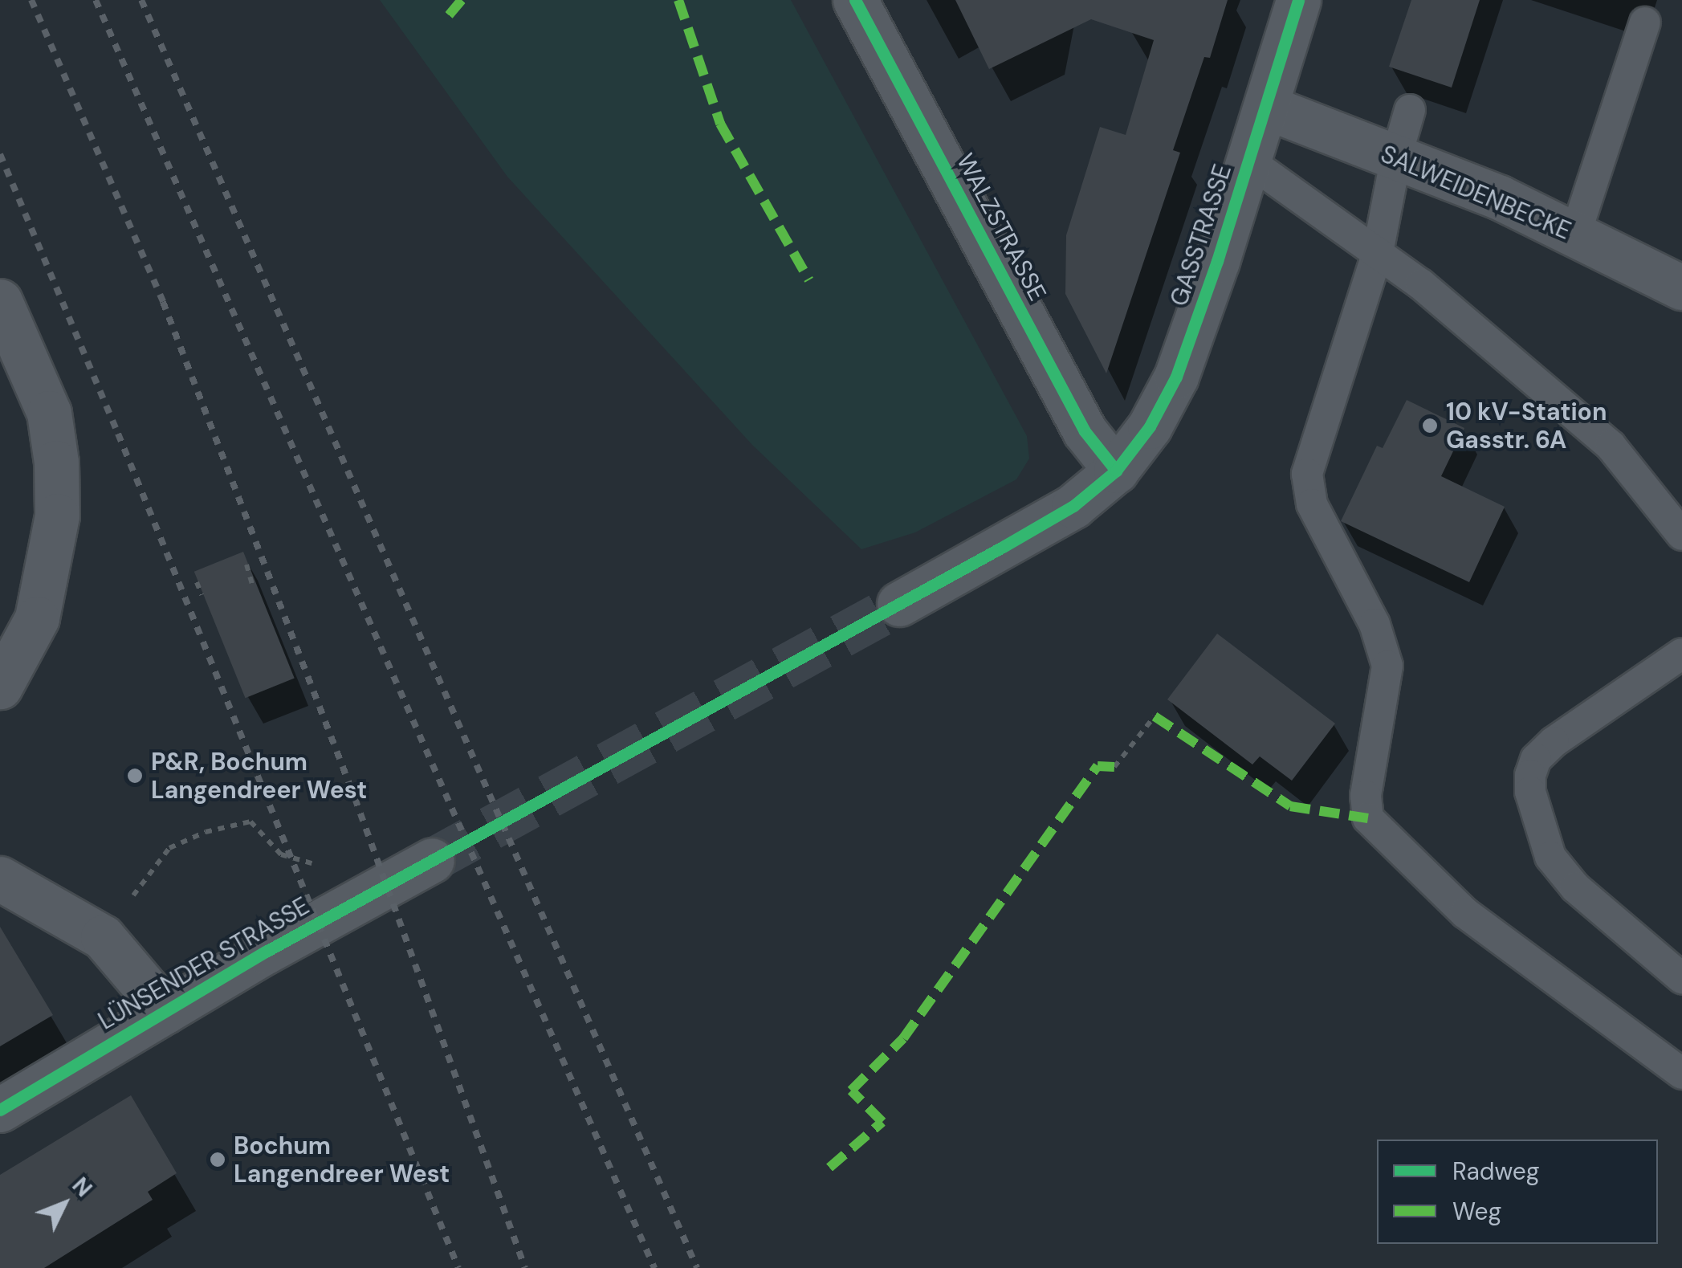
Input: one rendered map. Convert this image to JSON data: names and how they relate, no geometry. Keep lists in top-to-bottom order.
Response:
{
  "streets": {
    "street": [
      "SALWEIDENBECKE",
      "WALZSTRASSE",
      "GASSTRASSE",
      "LÜNSENDER STRASSE"
    ]
  },
  "crossings": [
    ["SALWEIDENBECKE", "GASSTRASSE"],
    ["WALZSTRASSE", "GASSTRASSE"]
  ],
  "places": ["10 kV-Station Gasstr. 6A", "P&R, Bochum Langendreer West", "Bochum Langendreer West"],
  "legend": ["Radweg", "Weg"],
  "north": "top right"
}
